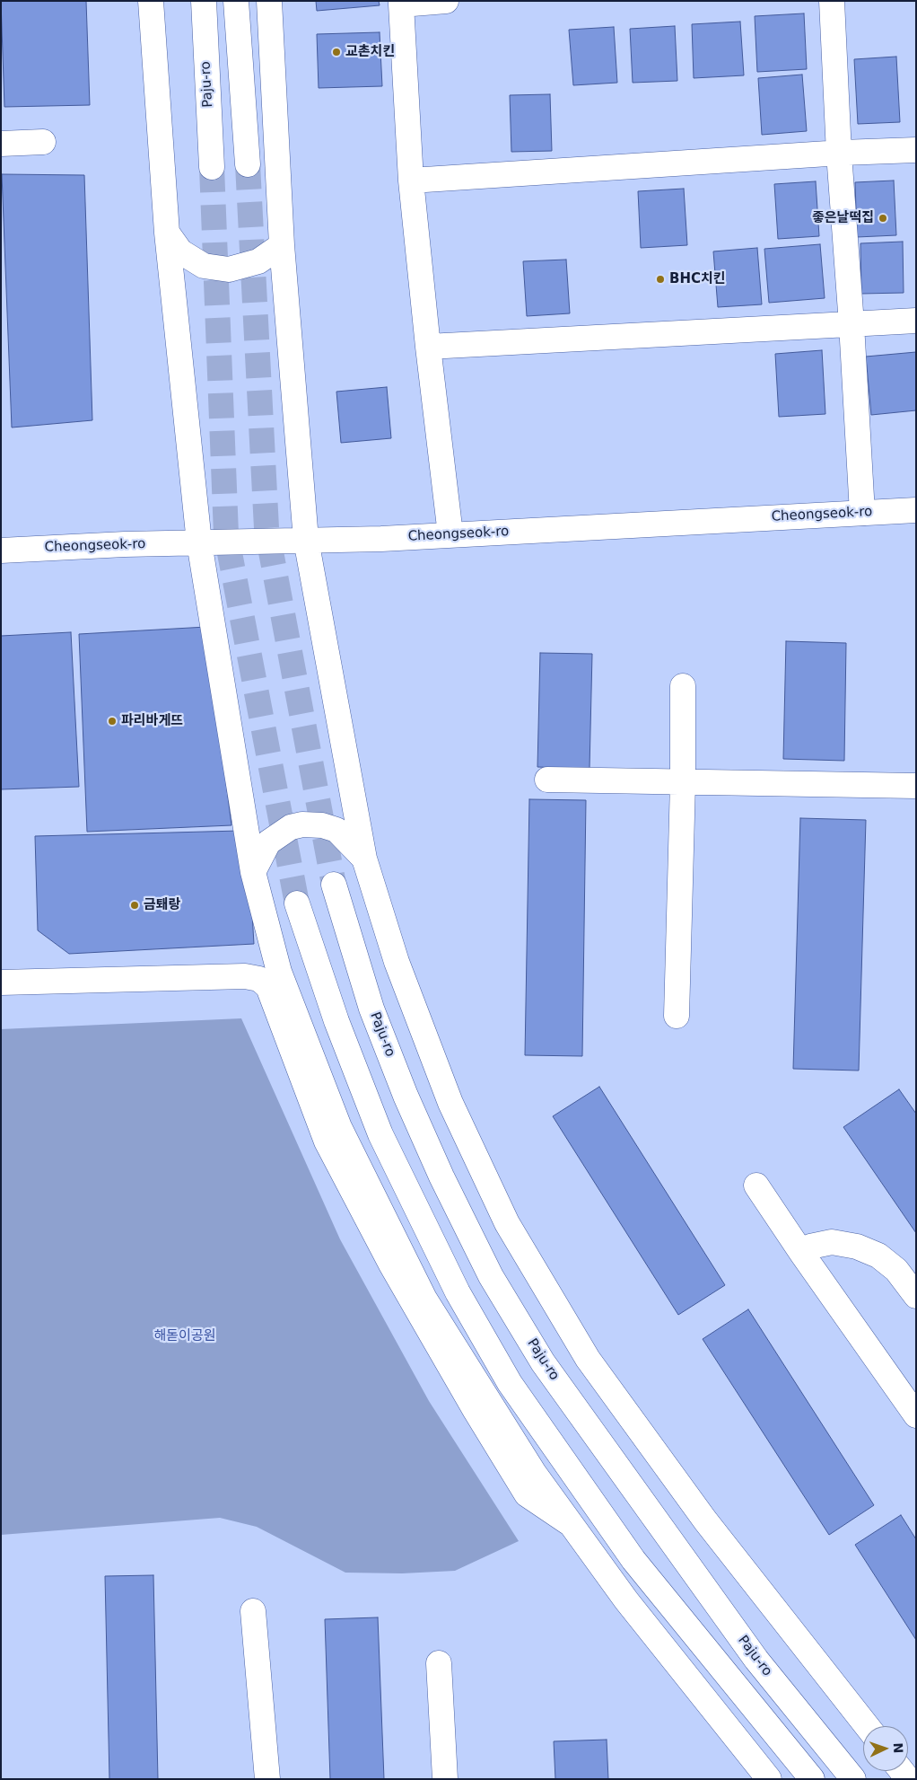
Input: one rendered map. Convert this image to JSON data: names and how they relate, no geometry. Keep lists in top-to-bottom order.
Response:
{
  "streets": {
    "main road": ["Paju-ro", "Cheongseok-ro"]
  },
  "parks": ["해돋이공원"],
  "places": [
    "교촌치킨",
    "좋은날떡집",
    "BHC치킨",
    "파리바게뜨",
    "금퇘랑"
  ],
  "north": "right"
}
